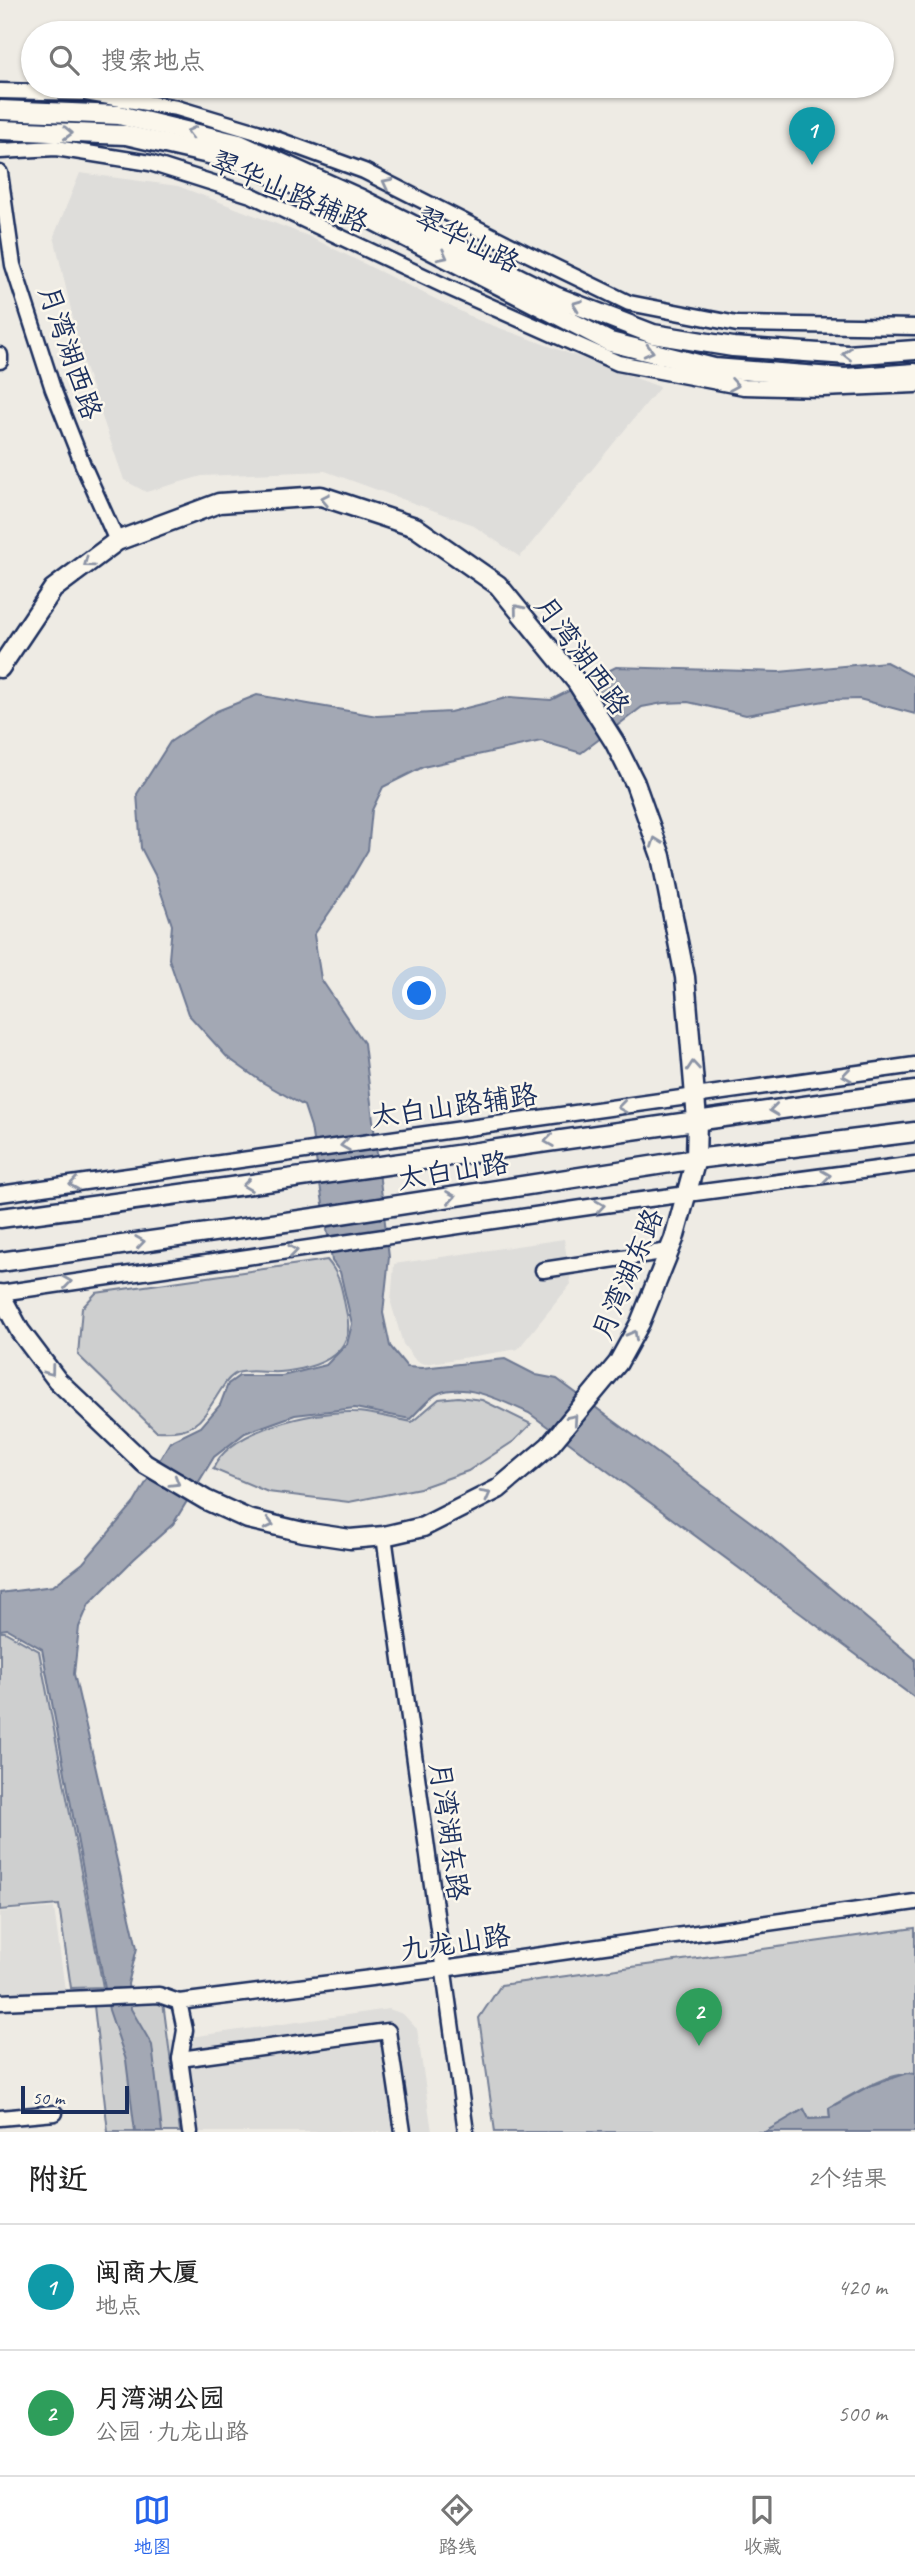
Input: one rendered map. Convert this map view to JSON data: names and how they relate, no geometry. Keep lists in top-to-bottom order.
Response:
{
  "streets": {
    "main road": [
      "翠华山路",
      "月湾湖西路",
      "太白山路",
      "月湾湖东路"
    ],
    "street": ["翠华山路辅路", "太白山路辅路", "九龙山路"]
  },
  "crossings": [
    ["月湾湖西路", "太白山路辅路"],
    ["月湾湖西路", "太白山路"],
    ["月湾湖西路", "月湾湖东路"],
    ["太白山路", "月湾湖东路"],
    ["月湾湖东路", "九龙山路"]
  ],
  "scale_bar": "50 m",
  "page": {
    "search": "搜索地点",
    "pins": ["1", "2"],
    "scale": "50 m",
    "heading": ["附近", "2个结果"],
    "list": [
      {
        "mark": "1",
        "name": "闽商大厦",
        "note": "地点",
        "value": "420 m"
      },
      {
        "mark": "2",
        "name": "月湾湖公园",
        "note": "公园 · 九龙山路",
        "value": "500 m"
      }
    ],
    "nav": ["地图", "路线", "收藏"]
  }
}
